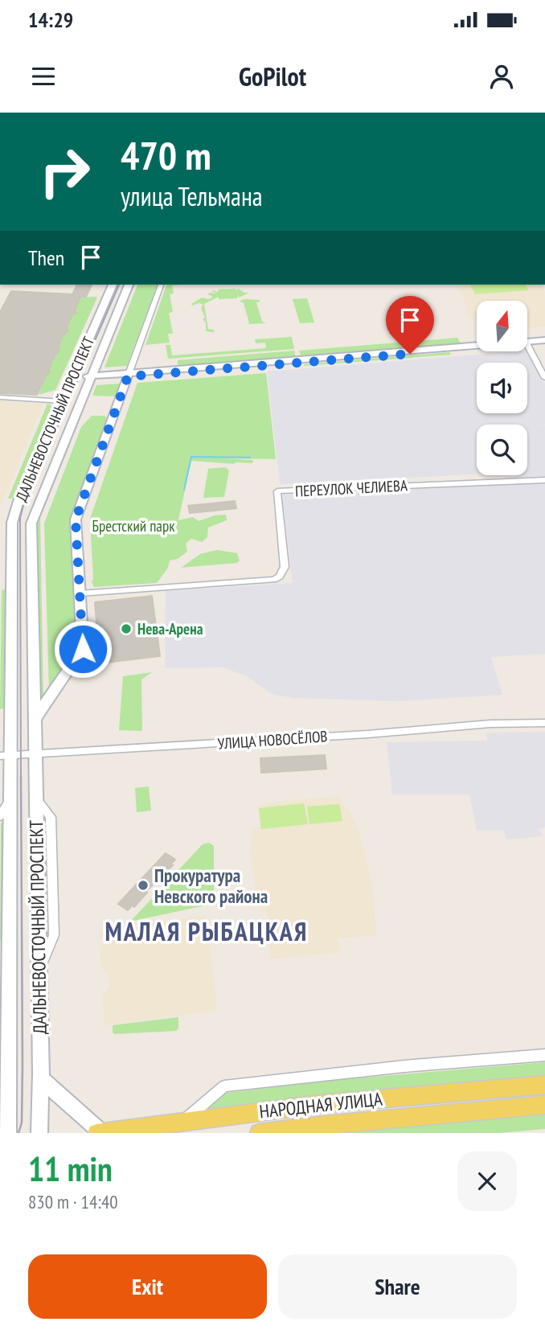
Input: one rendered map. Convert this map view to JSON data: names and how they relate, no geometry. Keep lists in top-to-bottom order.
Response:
{
  "streets": {
    "main road": ["ДАЛЬНЕВОСТОЧНЫЙ ПРОСПЕКТ", "НАРОДНАЯ УЛИЦА"],
    "street": ["ПЕРЕУЛОК ЧЕЛИЕВА", "УЛИЦА НОВОСЁЛОВ"]
  },
  "crossings": [
    ["ДАЛЬНЕВОСТОЧНЫЙ ПРОСПЕКТ", "УЛИЦА НОВОСЁЛОВ"]
  ],
  "districts": ["МАЛАЯ РЫБАЦКАЯ"],
  "parks": ["Брестский парк"],
  "places": ["Нева-Арена", "Прокуратура Невского района"],
  "north": "top",
  "page": {
    "status": "14:29",
    "header": "GoPilot",
    "turn": ["470 m", "улица Тельмана"],
    "then": "Then",
    "heading": ["11 min", "830 m · 14:40"],
    "buttons": ["Exit", "Share"]
  }
}
